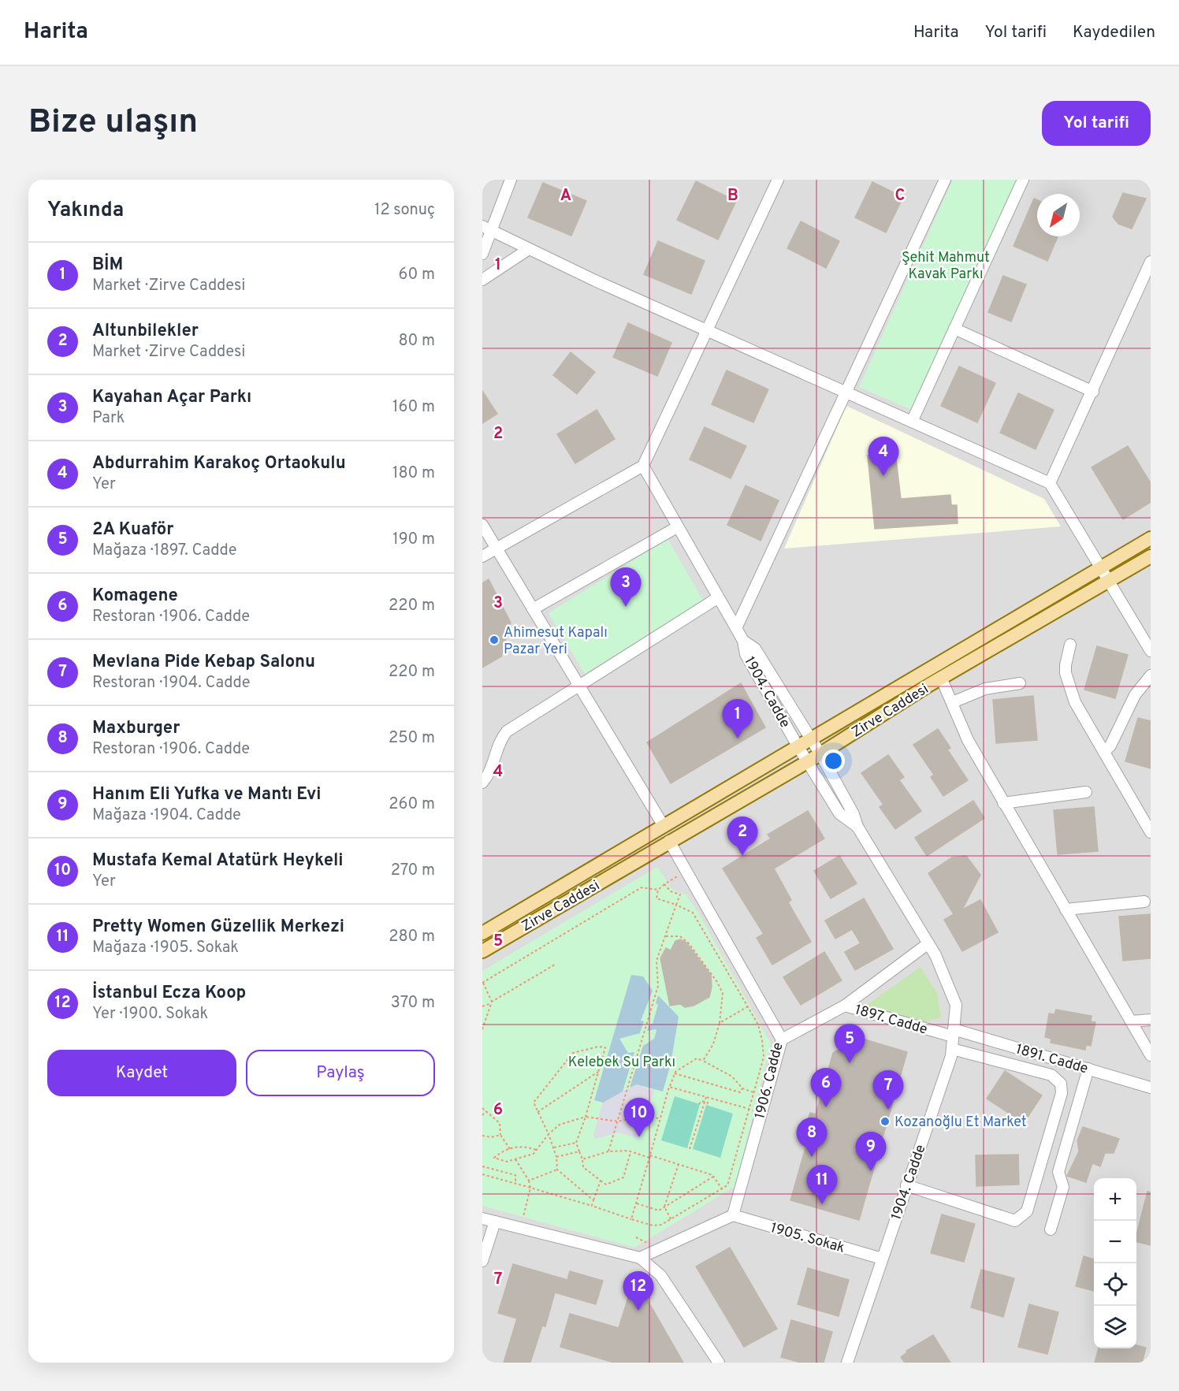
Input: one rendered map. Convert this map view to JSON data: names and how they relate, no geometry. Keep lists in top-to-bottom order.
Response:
{
  "streets": {
    "main road": ["Zirve Caddesi"],
    "street": [
      "1904. Cadde",
      "1897. Cadde",
      "1891. Cadde",
      "1906. Cadde",
      "1905. Sokak"
    ]
  },
  "crossings": [
    ["1904. Cadde", "Zirve Caddesi"],
    ["1904. Cadde", "1897. Cadde"],
    ["1904. Cadde", "1891. Cadde"],
    ["1904. Cadde", "1905. Sokak"],
    ["Zirve Caddesi", "1906. Cadde"],
    ["1897. Cadde", "1891. Cadde"],
    ["1897. Cadde", "1906. Cadde"],
    ["1906. Cadde", "1905. Sokak"]
  ],
  "parks": ["Şehit Mahmut Kavak Parkı", "Kelebek Su Parkı"],
  "places": ["Ahimesut Kapalı Pazar Yeri", "Kozanoğlu Et Market"],
  "north": "bottom left",
  "page": {
    "header": "Harita",
    "nav": ["Harita", "Yol tarifi", "Kaydedilen"],
    "buttons": [
      "Yol tarifi",
      ["Kaydet", "Paylaş"]
    ],
    "title": "Bize ulaşın",
    "heading": ["Yakında", "12 sonuç"],
    "list": [
      {
        "mark": "1",
        "name": "BİM",
        "note": "Market · Zirve Caddesi",
        "value": "60 m"
      },
      {
        "mark": "2",
        "name": "Altunbilekler",
        "note": "Market · Zirve Caddesi",
        "value": "80 m"
      },
      {
        "mark": "3",
        "name": "Kayahan Açar Parkı",
        "note": "Park",
        "value": "160 m"
      },
      {
        "mark": "4",
        "name": "Abdurrahim Karakoç Ortaokulu",
        "note": "Yer",
        "value": "180 m"
      },
      {
        "mark": "5",
        "name": "2A Kuaför",
        "note": "Mağaza · 1897. Cadde",
        "value": "190 m"
      },
      {
        "mark": "6",
        "name": "Komagene",
        "note": "Restoran · 1906. Cadde",
        "value": "220 m"
      },
      {
        "mark": "7",
        "name": "Mevlana Pide Kebap Salonu",
        "note": "Restoran · 1904. Cadde",
        "value": "220 m"
      },
      {
        "mark": "8",
        "name": "Maxburger",
        "note": "Restoran · 1906. Cadde",
        "value": "250 m"
      },
      {
        "mark": "9",
        "name": "Hanım Eli Yufka ve Mantı Evi",
        "note": "Mağaza · 1904. Cadde",
        "value": "260 m"
      },
      {
        "mark": "10",
        "name": "Mustafa Kemal Atatürk Heykeli",
        "note": "Yer",
        "value": "270 m"
      },
      {
        "mark": "11",
        "name": "Pretty Women Güzellik Merkezi",
        "note": "Mağaza · 1905. Sokak",
        "value": "280 m"
      },
      {
        "mark": "12",
        "name": "İstanbul Ecza Koop",
        "note": "Yer · 1900. Sokak",
        "value": "370 m"
      }
    ],
    "pins": [
      "4",
      "3",
      "1",
      "2",
      "5",
      "6",
      "7",
      "10",
      "8",
      "9",
      "11",
      "12"
    ],
    "map_buttons": ["+", "−"]
  },
  "grid": {
    "columns": ["A", "B", "C"],
    "rows": [
      "1",
      "2",
      "3",
      "4",
      "5",
      "6",
      "7"
    ]
  }
}
